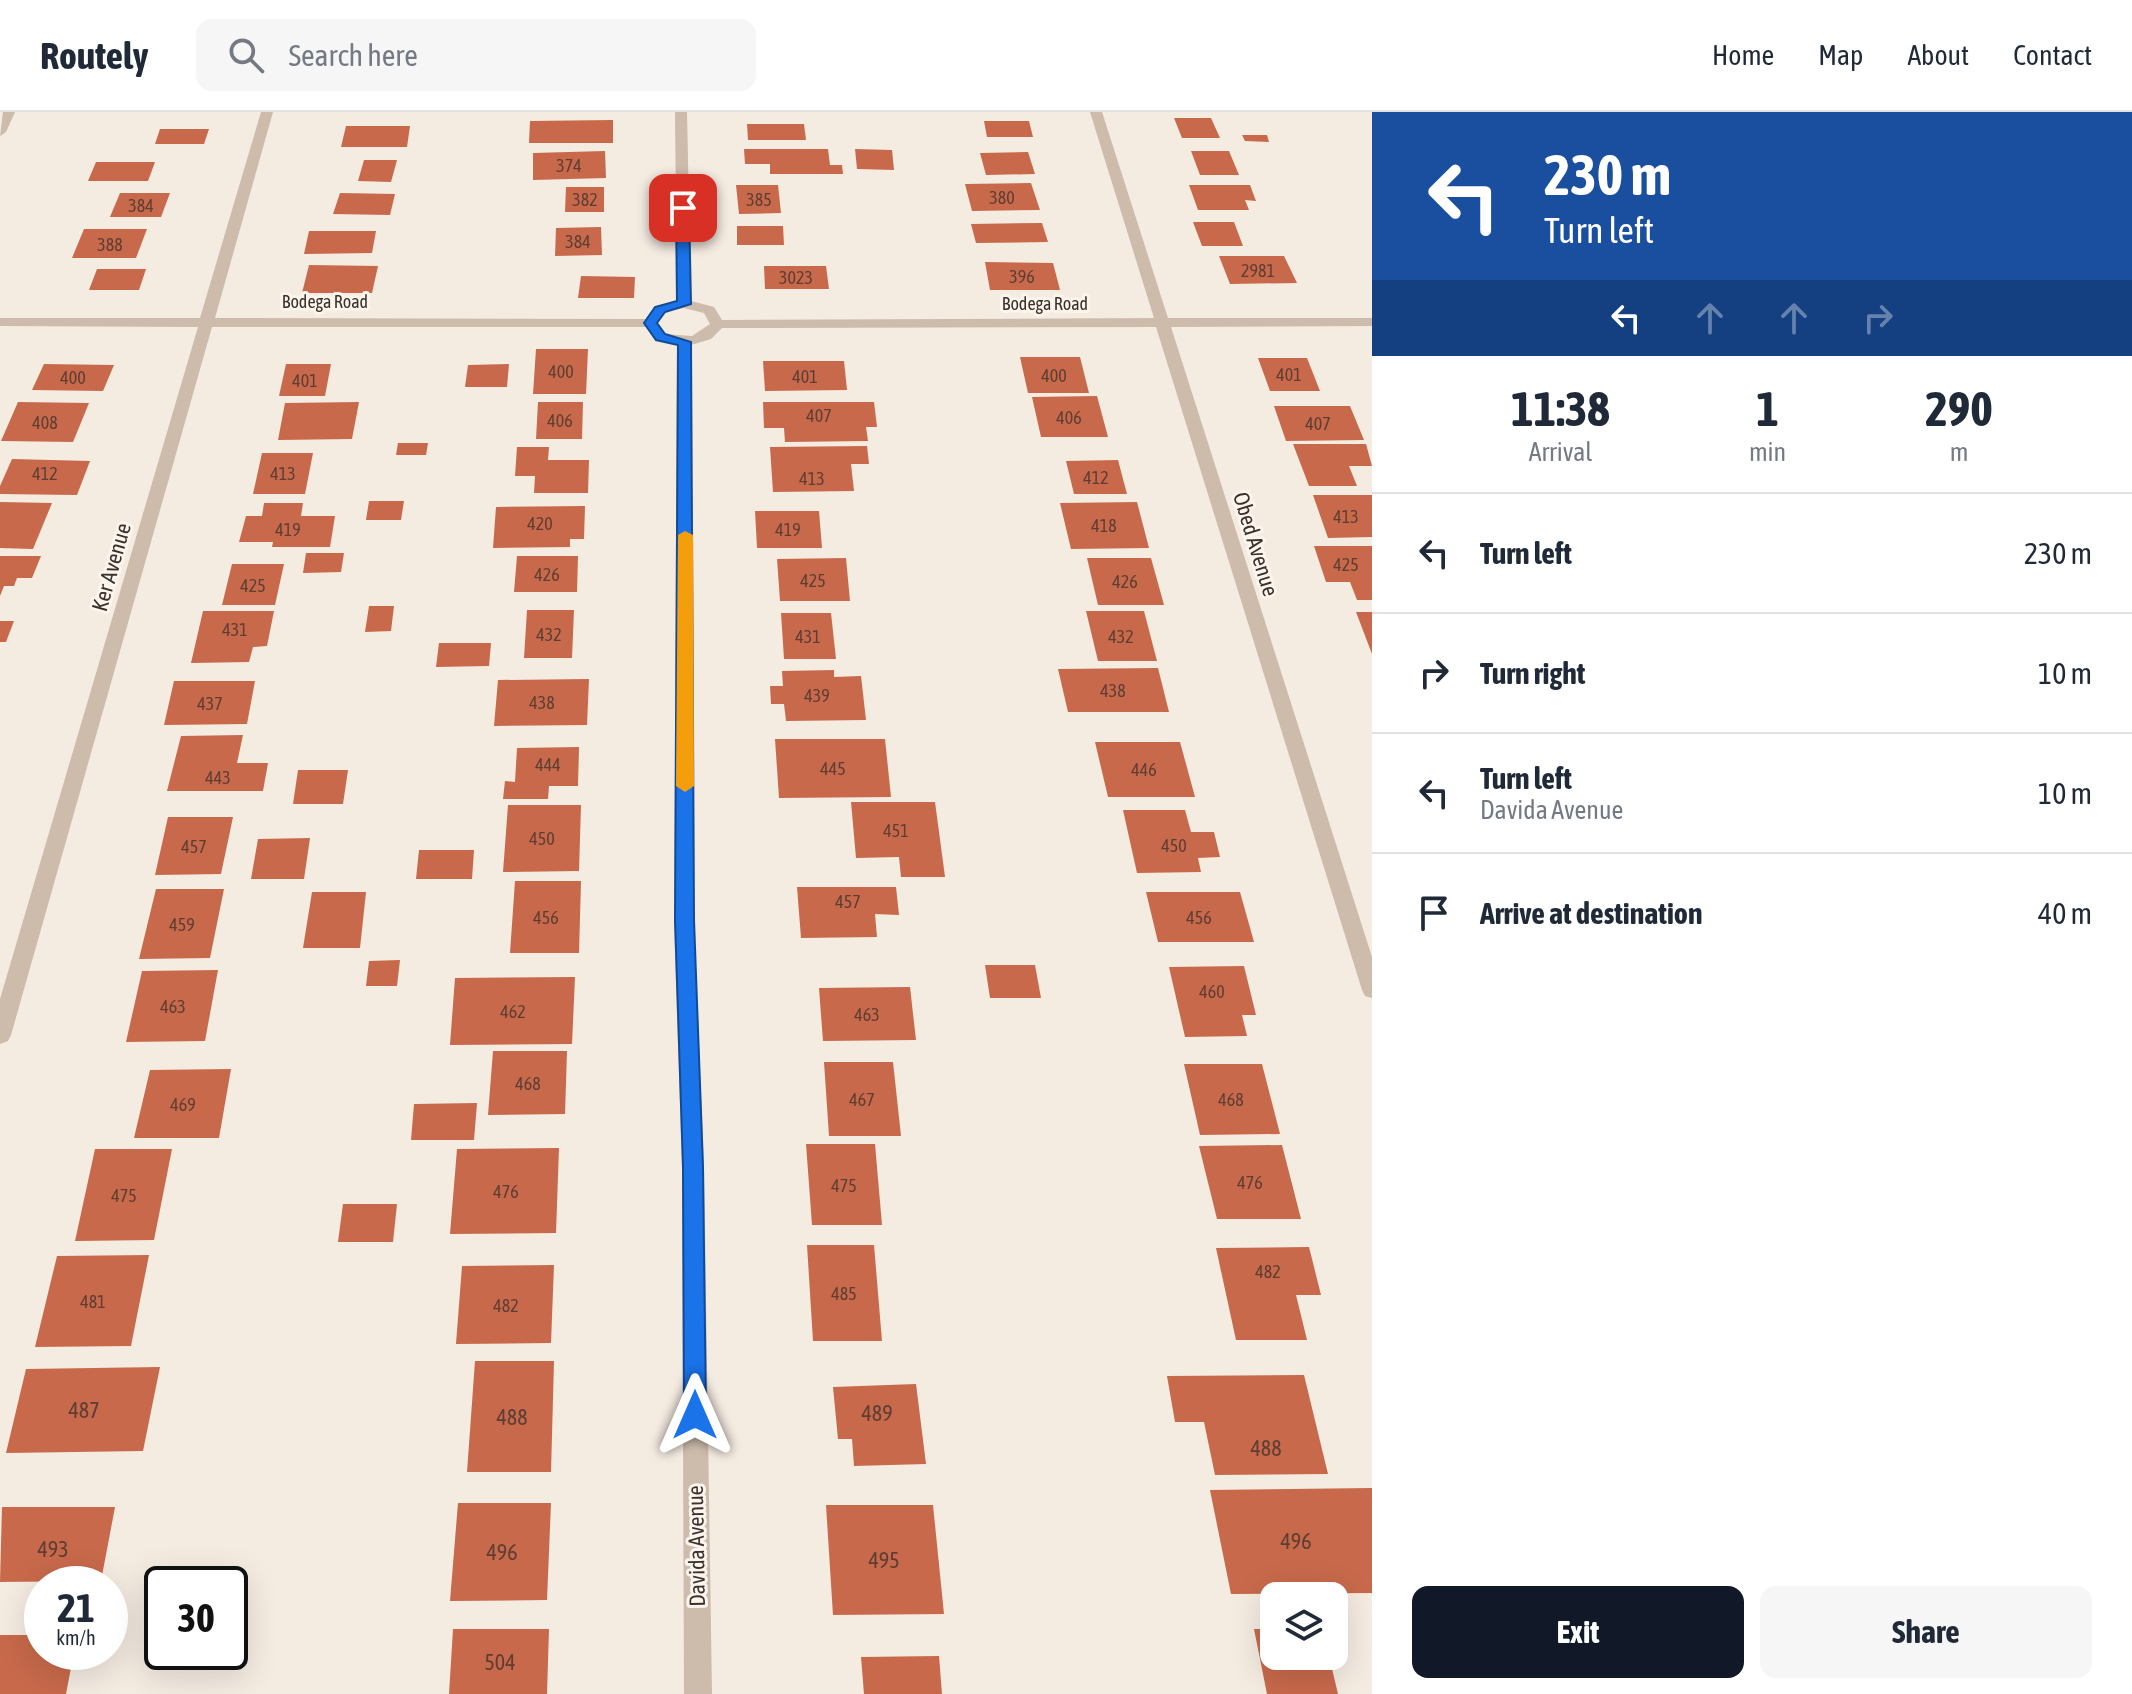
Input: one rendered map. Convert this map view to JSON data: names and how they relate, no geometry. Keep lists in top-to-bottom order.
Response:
{
  "streets": {
    "street": [
      "Bodega Road",
      "Obed Avenue",
      "Ker Avenue",
      "Davida Avenue"
    ]
  },
  "crossings": [
    ["Bodega Road", "Obed Avenue"],
    ["Bodega Road", "Ker Avenue"]
  ],
  "house_numbers": [
    "374",
    "380",
    "382",
    "385",
    "384",
    "384",
    "388",
    "2981",
    "396",
    "3023",
    "400",
    "401",
    "400",
    "401",
    "400",
    "401",
    "407",
    "406",
    "406",
    "408",
    "407",
    "412",
    "413",
    "412",
    "413",
    "413",
    "420",
    "418",
    "419",
    "419",
    "425",
    "426",
    "425",
    "426",
    "425",
    "431",
    "432",
    "431",
    "432",
    "438",
    "439",
    "438",
    "437",
    "444",
    "445",
    "446",
    "443",
    "451",
    "450",
    "450",
    "457",
    "457",
    "456",
    "456",
    "459",
    "460",
    "463",
    "462",
    "463",
    "468",
    "467",
    "468",
    "469",
    "476",
    "475",
    "476",
    "475",
    "482",
    "485",
    "481",
    "482",
    "487",
    "489",
    "488",
    "488",
    "496",
    "493",
    "496",
    "495",
    "504"
  ],
  "page": {
    "header": "Routely",
    "search": "Search here",
    "nav": [
      "Home",
      "Map",
      "About",
      "Contact"
    ],
    "turn": ["230 m", "Turn left"],
    "eta": [
      "11:38",
      "Arrival",
      "1",
      "min",
      "290",
      "m"
    ],
    "list": [
      {
        "name": "Turn left",
        "value": "230 m"
      },
      {
        "name": "Turn right",
        "value": "10 m"
      },
      {
        "name": "Turn left",
        "note": "Davida Avenue",
        "value": "10 m"
      },
      {
        "name": "Arrive at destination",
        "value": "40 m"
      }
    ],
    "speed": "21 km/h",
    "limit": "30",
    "buttons": ["Exit", "Share"]
  }
}
